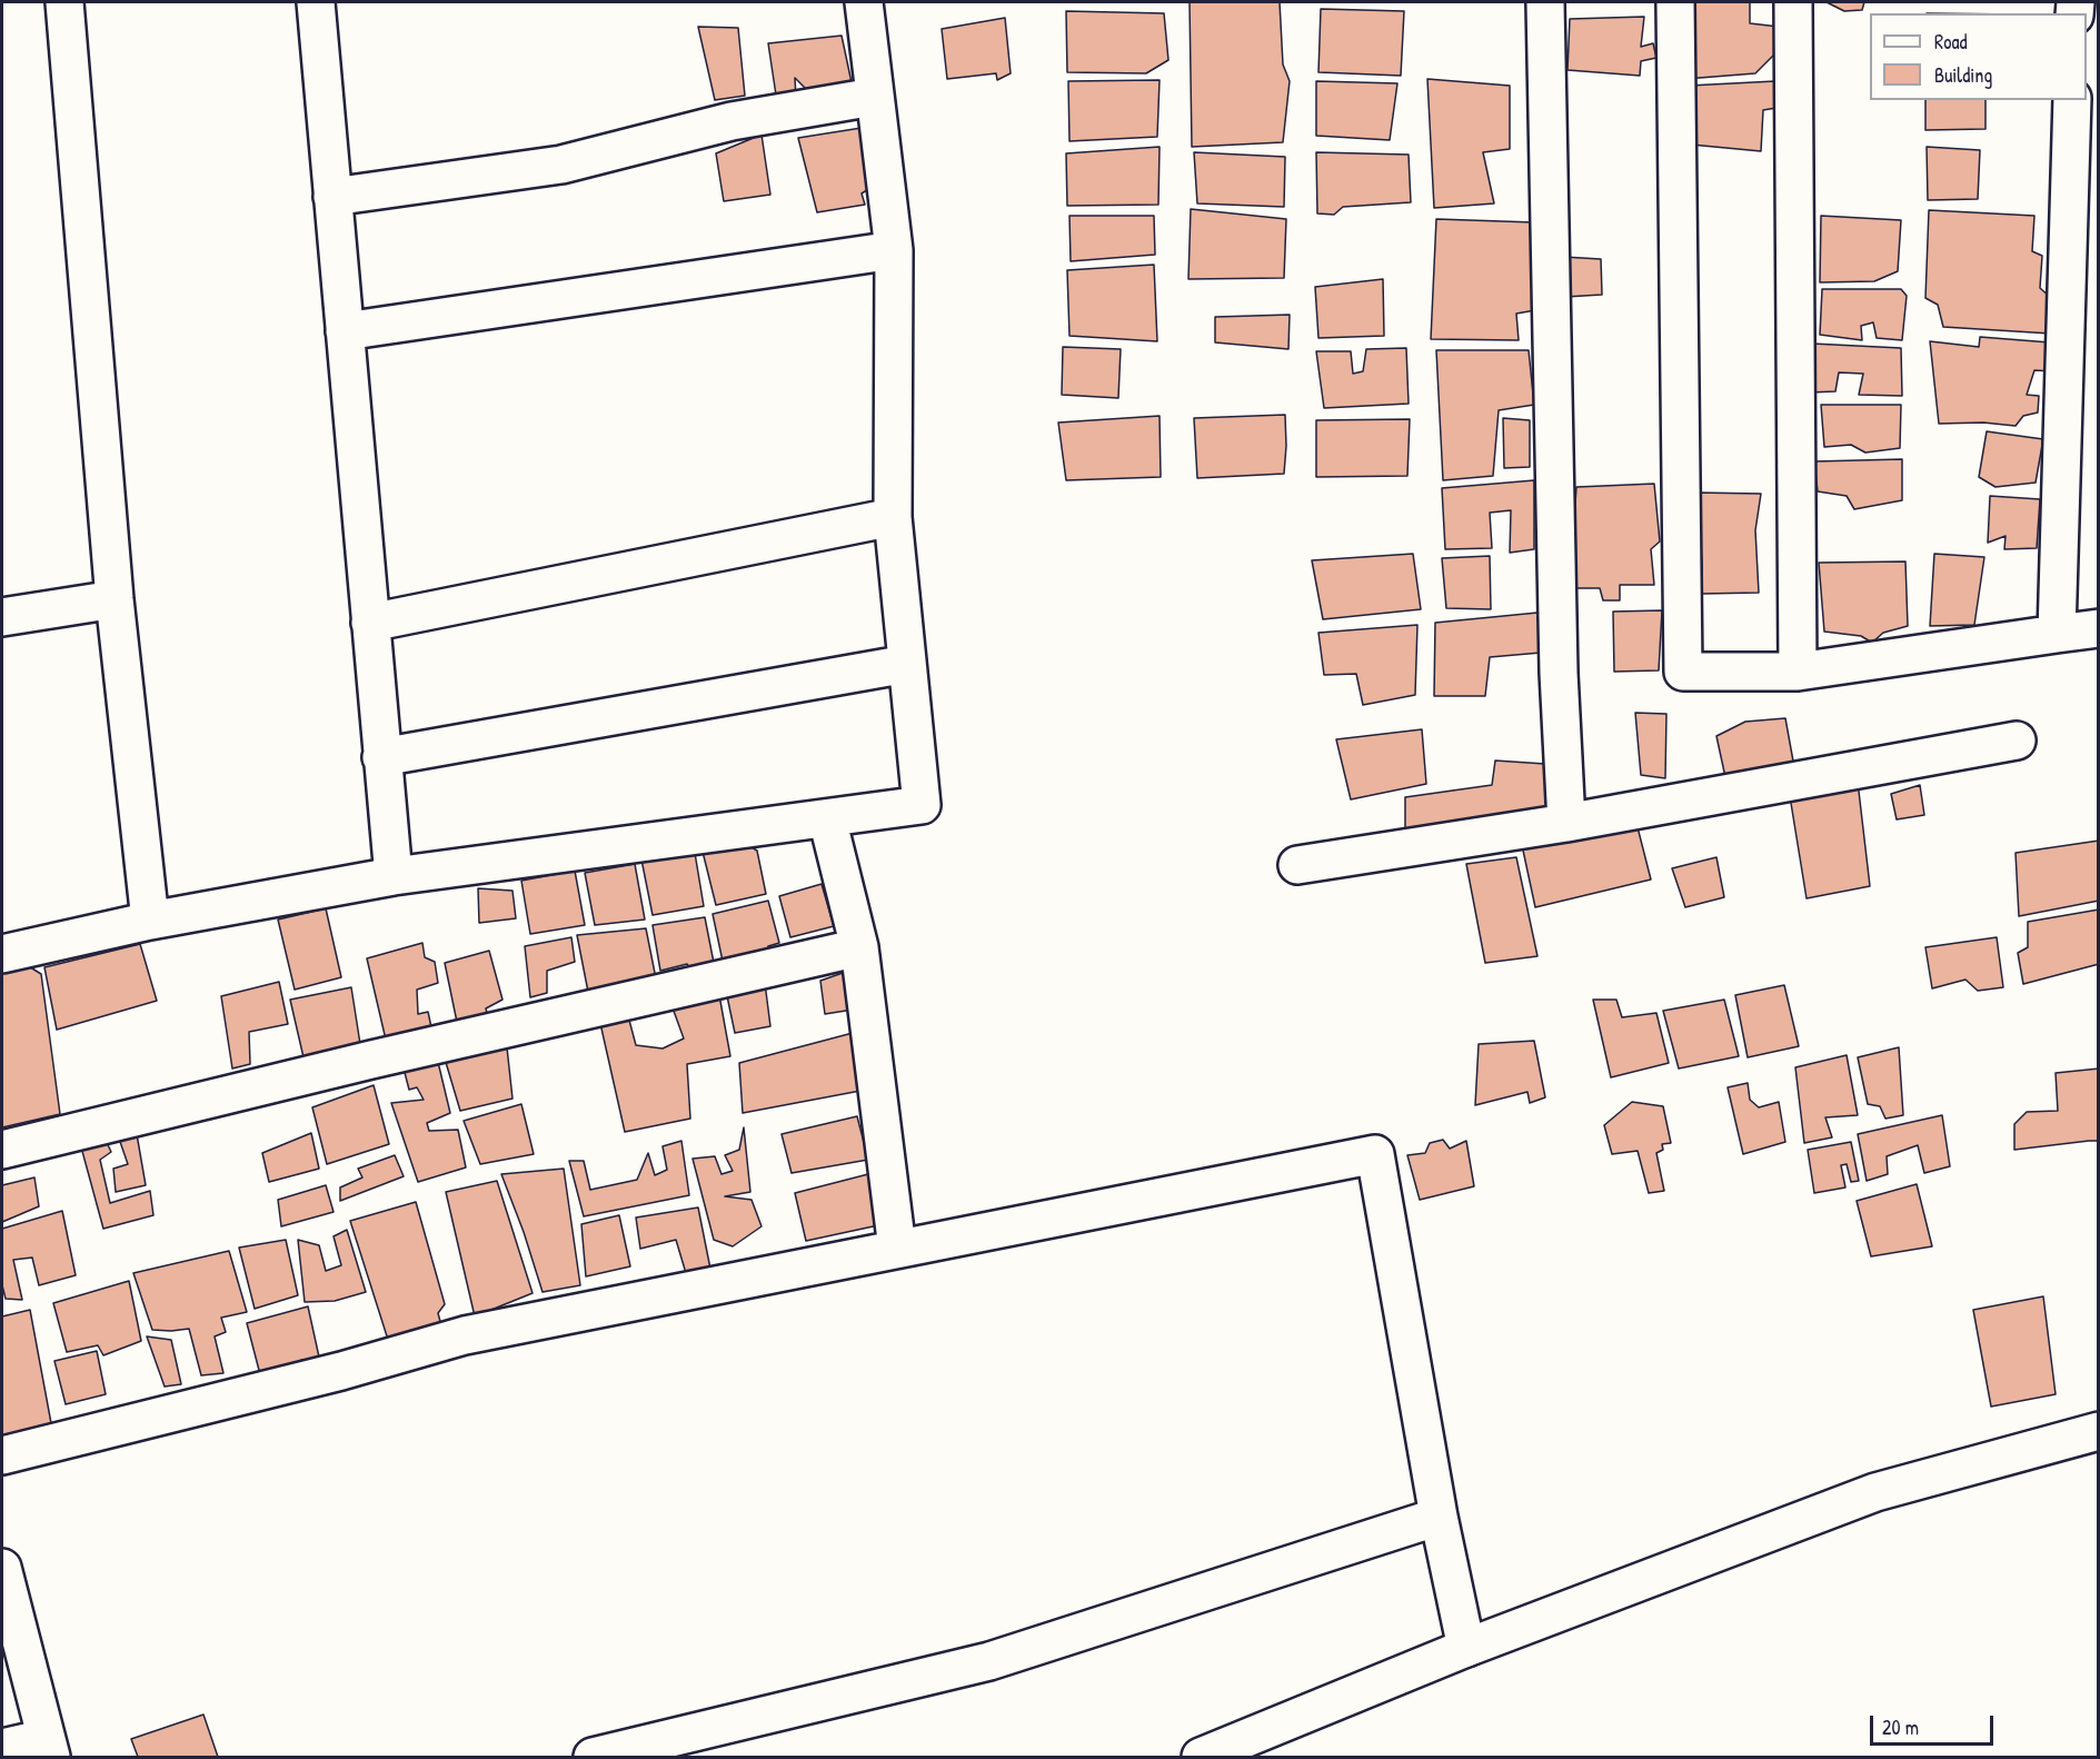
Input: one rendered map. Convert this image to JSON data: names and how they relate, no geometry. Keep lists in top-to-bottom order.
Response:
{
  "legend": ["Road", "Building"],
  "scale_bar": "20 m"
}
